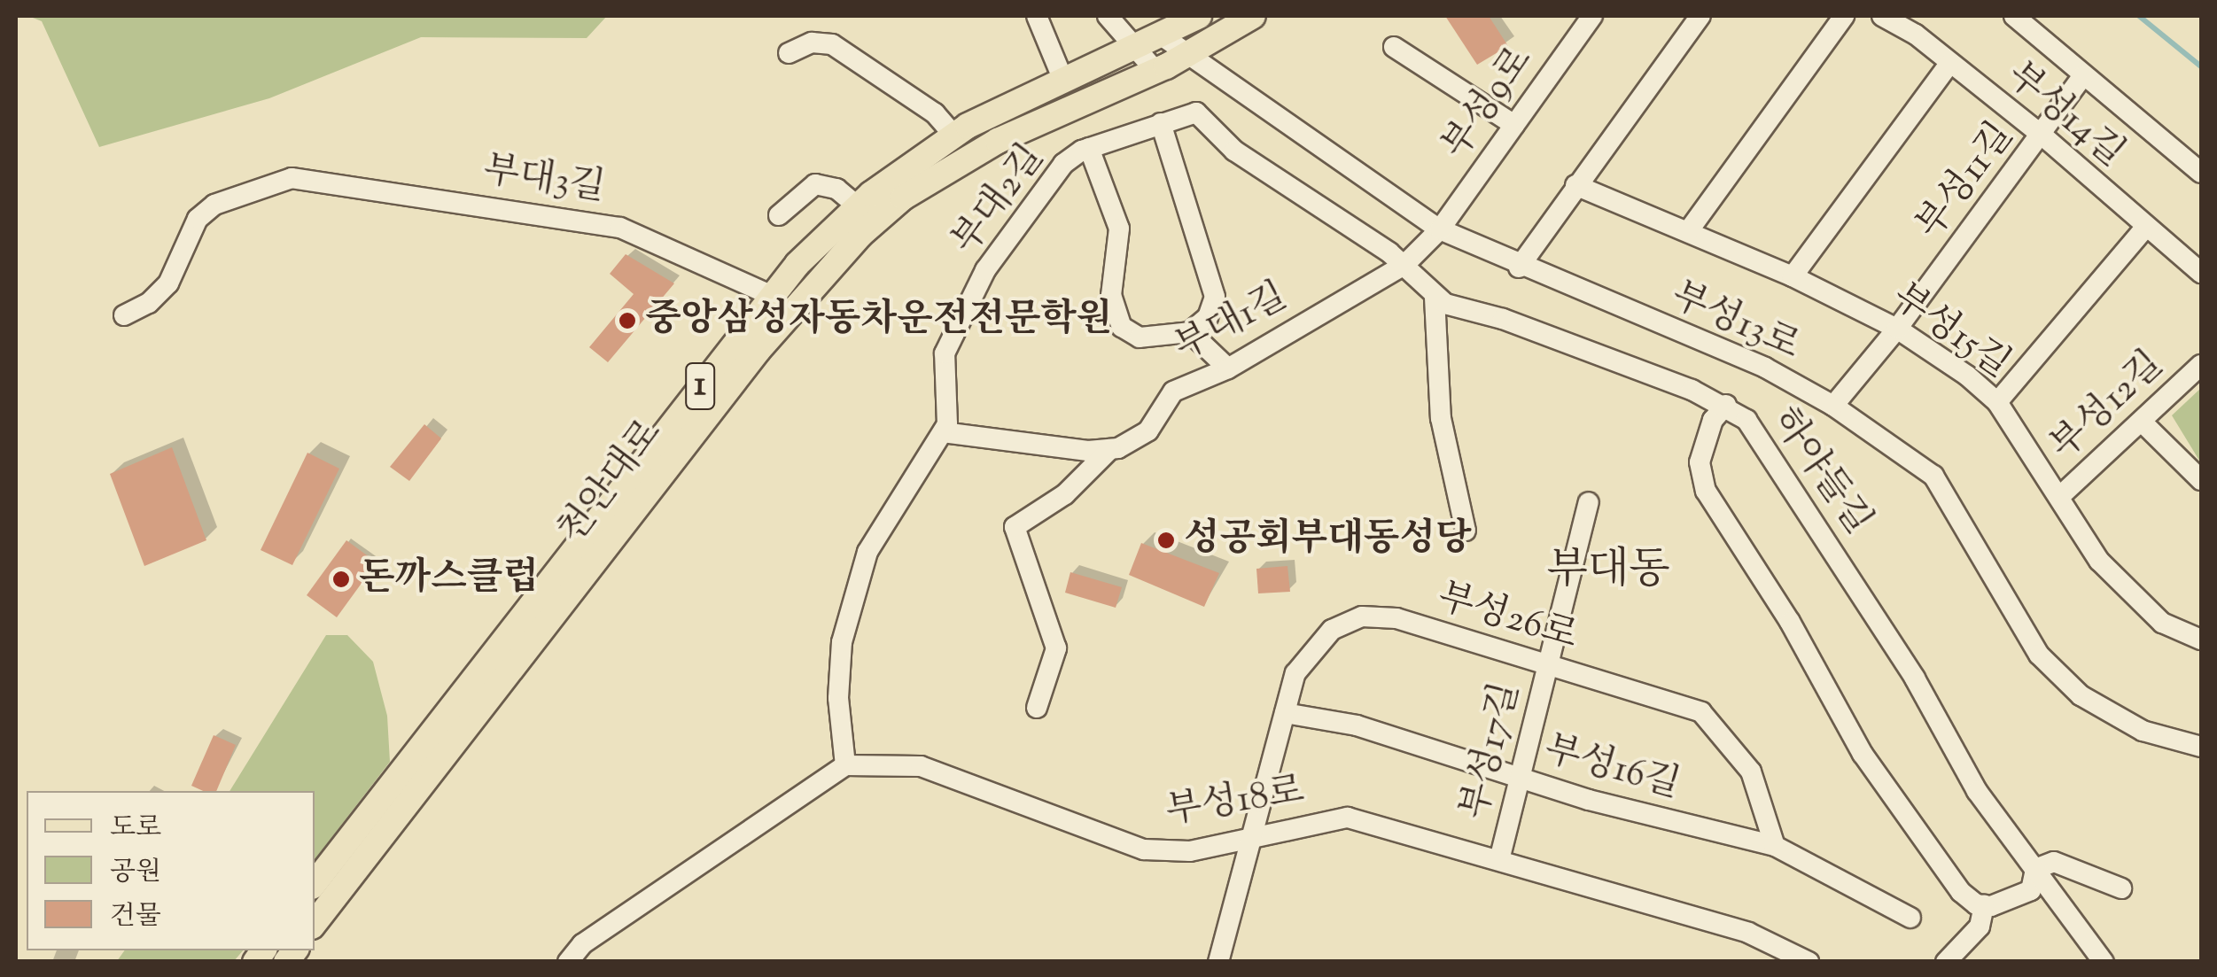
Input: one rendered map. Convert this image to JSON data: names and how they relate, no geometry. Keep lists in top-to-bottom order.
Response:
{
  "streets": {
    "main road": ["1", "천안대로"],
    "street": [
      "부성9로",
      "부성14길",
      "부대3길",
      "부성11길",
      "부대2길",
      "부성13로",
      "부대1길",
      "부성15길",
      "부성12길",
      "하야들길",
      "부성26로",
      "부성17길",
      "부성16길",
      "부성18로"
    ]
  },
  "crossings": [
    ["부성9로", "부성13로"],
    ["부성9로", "부대1길"],
    ["부성9로", "하야들길"],
    ["부성14길", "부성11길"],
    ["부대3길", "천안대로"],
    ["부성11길", "부성13로"],
    ["부성11길", "부성15길"],
    ["부대2길", "하야들길"],
    ["부대2길", "부성18로"],
    ["부성13로", "천안대로"],
    ["부대1길", "하야들길"],
    ["부성15길", "부성12길"],
    ["부성26로", "부성17길"],
    ["부성26로", "부성16길"],
    ["부성26로", "부성18로"],
    ["부성17길", "부성16길"],
    ["부성17길", "부성18로"]
  ],
  "districts": ["부대동"],
  "places": ["중앙삼성자동차운전전문학원", "성공회부대동성당", "돈까스클럽"],
  "legend": ["도로", "공원", "건물"]
}
